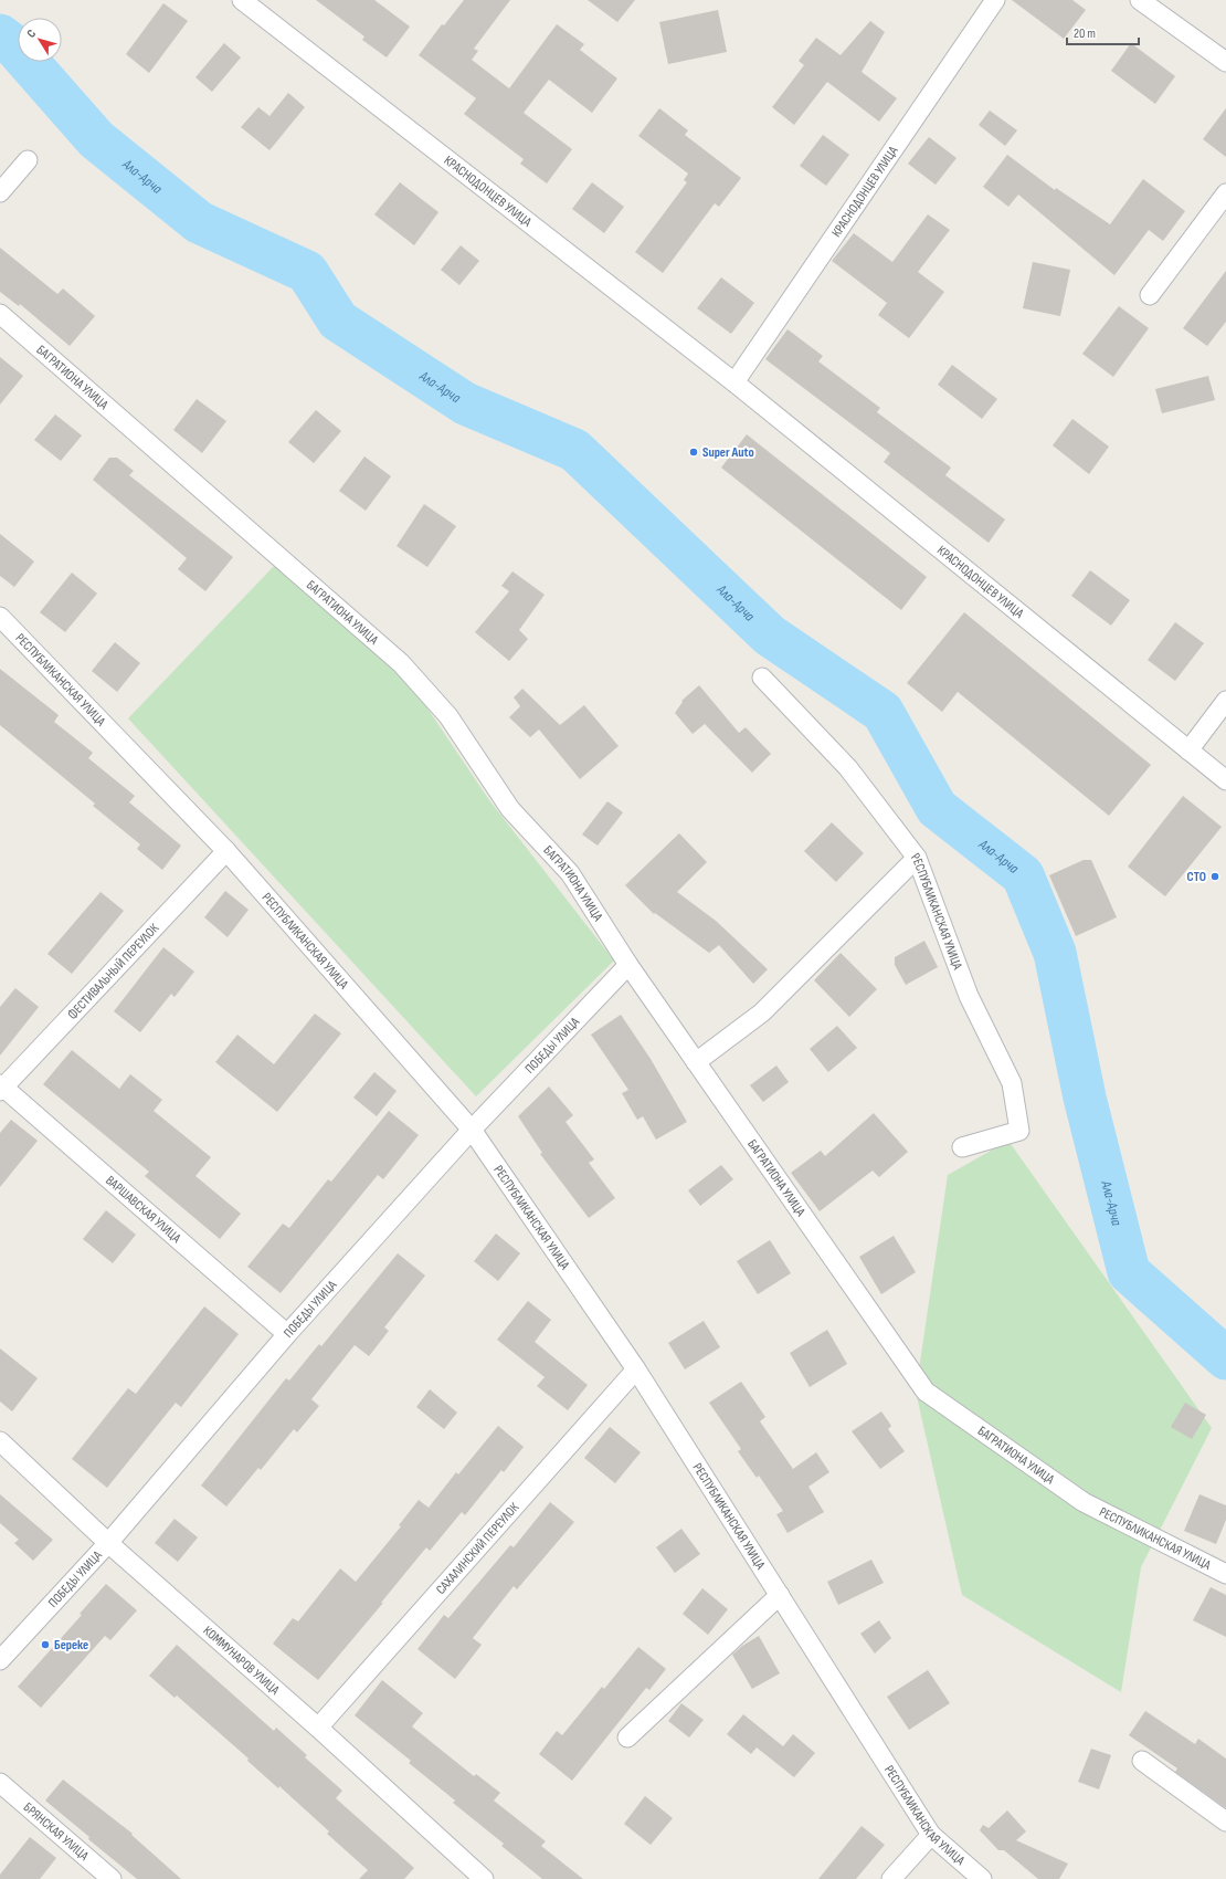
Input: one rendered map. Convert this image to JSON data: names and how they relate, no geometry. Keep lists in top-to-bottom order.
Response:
{
  "streets": {
    "street": [
      "КРАСНОДОНЦЕВ УЛИЦА",
      "БАГРАТИОНА УЛИЦА",
      "РЕСПУБЛИКАНСКАЯ УЛИЦА",
      "ФЕСТИВАЛЬНЫЙ ПЕРЕУЛОК",
      "ПОБЕДЫ УЛИЦА",
      "ВАРШАВСКАЯ УЛИЦА",
      "САХАЛИНСКИЙ ПЕРЕУЛОК",
      "КОММУНАРОВ УЛИЦА",
      "БРЯНСКАЯ УЛИЦА"
    ]
  },
  "crossings": [
    ["БАГРАТИОНА УЛИЦА", "РЕСПУБЛИКАНСКАЯ УЛИЦА"],
    ["БАГРАТИОНА УЛИЦА", "ПОБЕДЫ УЛИЦА"],
    ["РЕСПУБЛИКАНСКАЯ УЛИЦА", "ФЕСТИВАЛЬНЫЙ ПЕРЕУЛОК"],
    ["РЕСПУБЛИКАНСКАЯ УЛИЦА", "ПОБЕДЫ УЛИЦА"],
    ["РЕСПУБЛИКАНСКАЯ УЛИЦА", "САХАЛИНСКИЙ ПЕРЕУЛОК"],
    ["ФЕСТИВАЛЬНЫЙ ПЕРЕУЛОК", "ВАРШАВСКАЯ УЛИЦА"],
    ["ПОБЕДЫ УЛИЦА", "ВАРШАВСКАЯ УЛИЦА"],
    ["ПОБЕДЫ УЛИЦА", "КОММУНАРОВ УЛИЦА"],
    ["САХАЛИНСКИЙ ПЕРЕУЛОК", "КОММУНАРОВ УЛИЦА"]
  ],
  "water": ["Ала-Арча"],
  "places": ["Super Auto", "СТО", "Береке"],
  "scale_bar": "20 m",
  "north": "top left"
}
